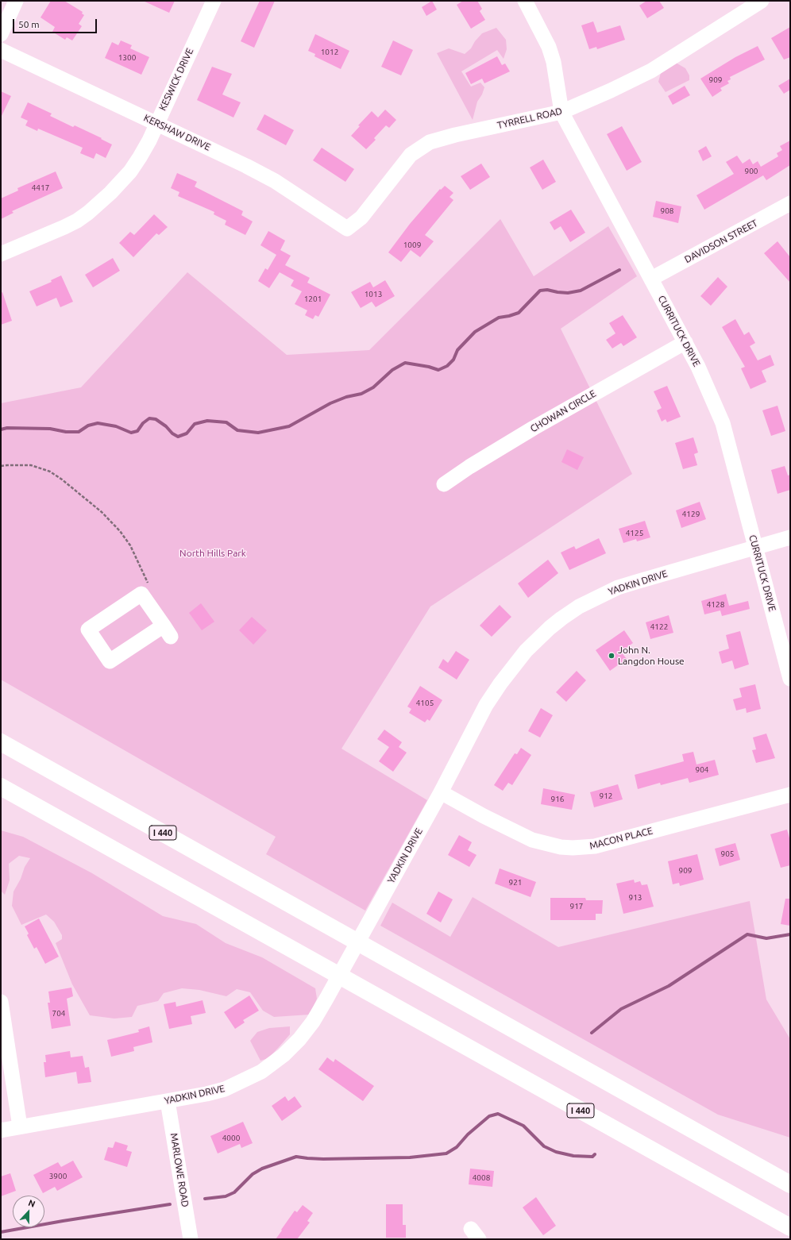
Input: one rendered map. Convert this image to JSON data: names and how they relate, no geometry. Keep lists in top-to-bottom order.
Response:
{
  "streets": {
    "highway": ["I 440"],
    "street": [
      "KESWICK DRIVE",
      "TYRRELL ROAD",
      "KERSHAW DRIVE",
      "DAVIDSON STREET",
      "CURRITUCK DRIVE",
      "CHOWAN CIRCLE",
      "YADKIN DRIVE",
      "MACON PLACE",
      "MARLOWE ROAD"
    ]
  },
  "crossings": [
    ["KESWICK DRIVE", "KERSHAW DRIVE"],
    ["TYRRELL ROAD", "KERSHAW DRIVE"],
    ["TYRRELL ROAD", "CURRITUCK DRIVE"],
    ["DAVIDSON STREET", "CURRITUCK DRIVE"],
    ["CURRITUCK DRIVE", "CHOWAN CIRCLE"],
    ["CURRITUCK DRIVE", "YADKIN DRIVE"],
    ["YADKIN DRIVE", "MACON PLACE"],
    ["YADKIN DRIVE", "MARLOWE ROAD"]
  ],
  "parks": ["North Hills Park"],
  "places": ["John N. Langdon House"],
  "house_numbers": [
    "1012",
    "1300",
    "909",
    "900",
    "4417",
    "908",
    "1009",
    "1013",
    "1201",
    "4129",
    "4125",
    "4128",
    "4122",
    "4105",
    "904",
    "912",
    "916",
    "905",
    "909",
    "921",
    "913",
    "917",
    "704",
    "4000",
    "3900",
    "4008"
  ],
  "scale_bar": "50 m",
  "north": "top"
}
